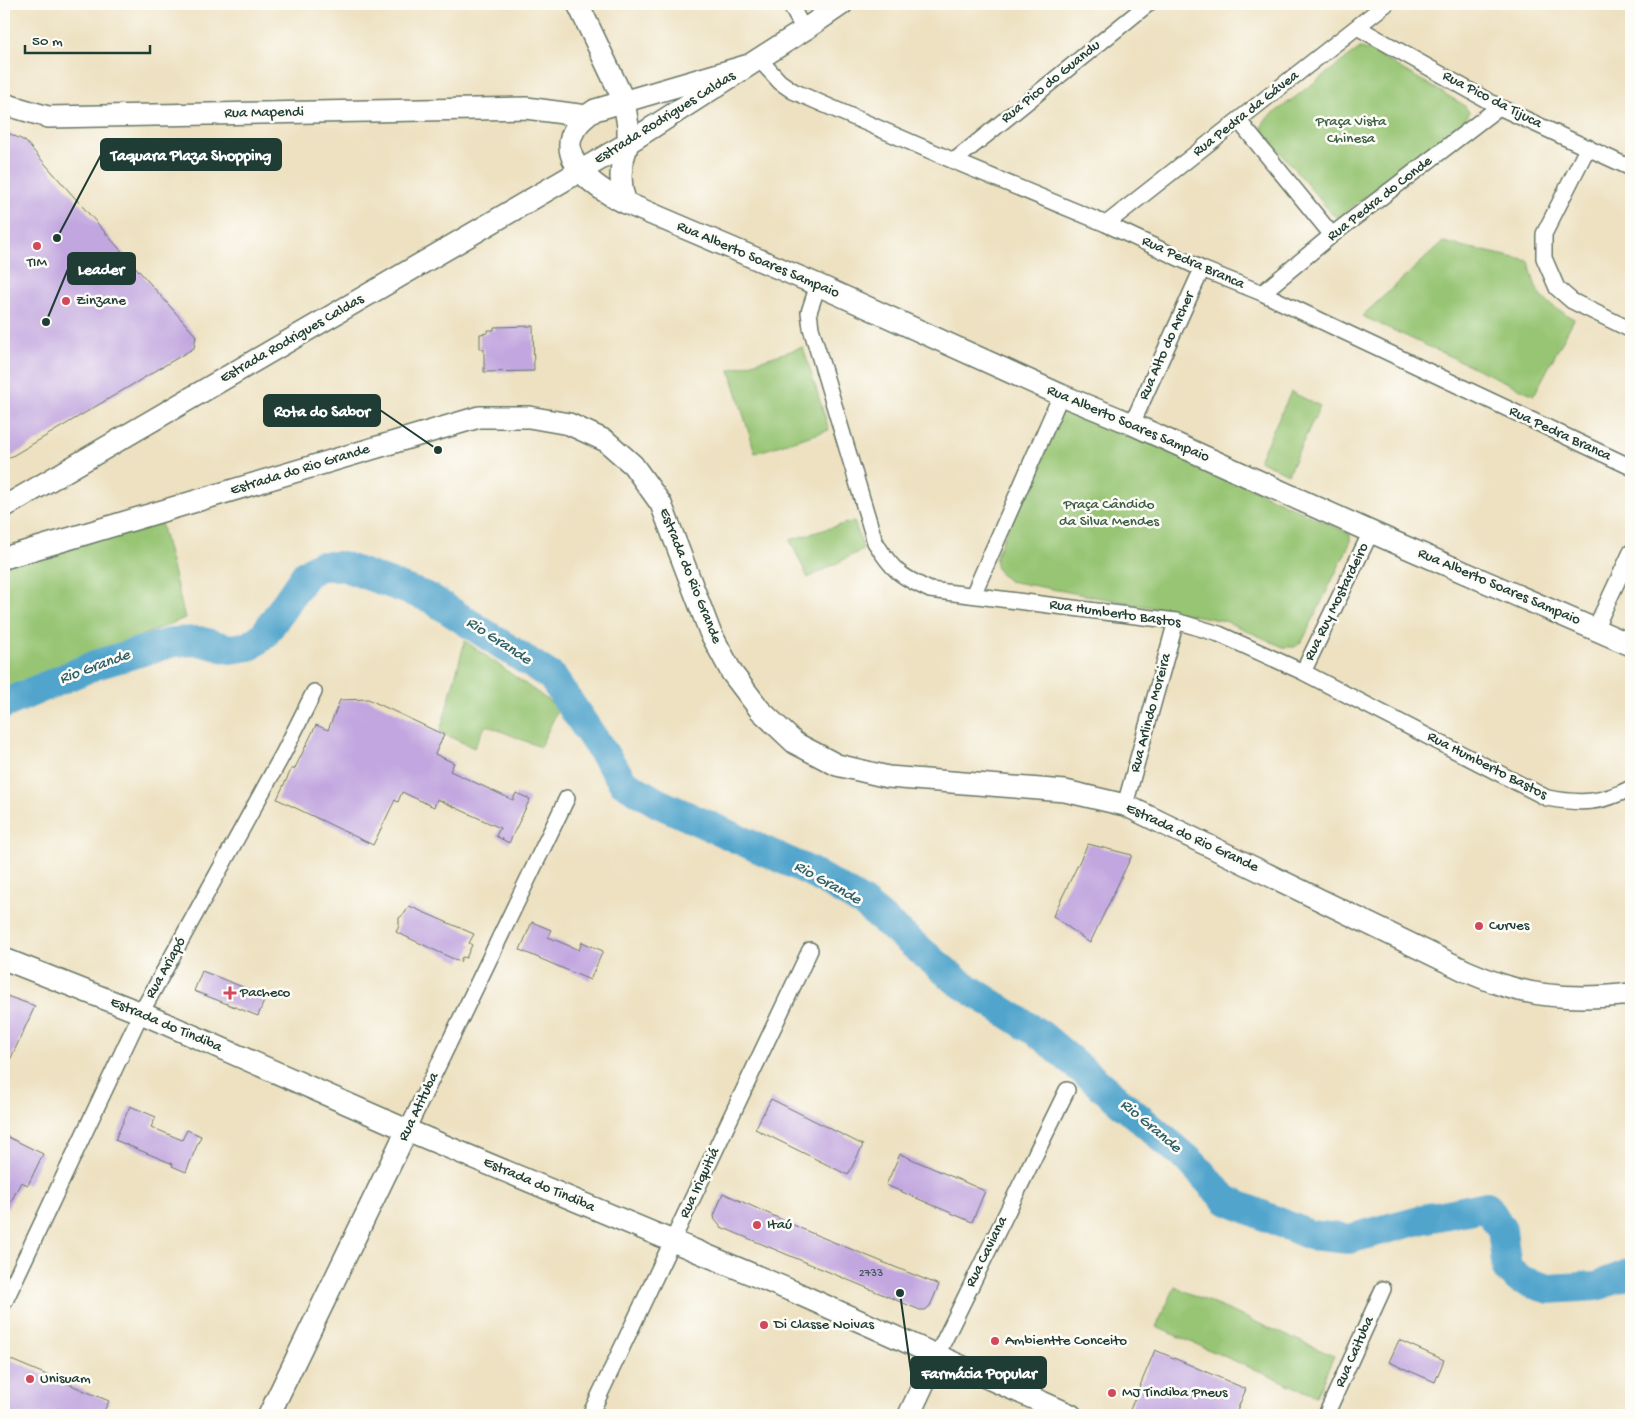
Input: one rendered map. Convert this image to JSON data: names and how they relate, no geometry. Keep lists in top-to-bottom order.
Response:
{
  "streets": {
    "street": [
      "Rua Pico do Guandu",
      "Rua Pico da Tijuca",
      "Rua Mapendi",
      "Rua Pedra da Gávea",
      "Estrada Rodrigues Caldas",
      "Rua Pedra do Conde",
      "Rua Alberto Soares Sampaio",
      "Rua Pedra Branca",
      "Rua Alto do Archer",
      "Estrada do Rio Grande",
      "Rua Ruy Mostardeiro",
      "Rua Humberto Bastos",
      "Rua Arlindo Moreira",
      "Rua Ariapó",
      "Estrada do Tindiba",
      "Rua Atituba",
      "Rua Iriquitiá",
      "Rua Caviana",
      "Rua Caituba"
    ]
  },
  "crossings": [
    ["Rua Pico do Guandu", "Rua Pedra Branca"],
    ["Rua Pico da Tijuca", "Rua Pedra da Gávea"],
    ["Rua Pico da Tijuca", "Rua Pedra do Conde"],
    ["Rua Mapendi", "Estrada Rodrigues Caldas"],
    ["Rua Pedra da Gávea", "Rua Pedra Branca"],
    ["Estrada Rodrigues Caldas", "Rua Alberto Soares Sampaio"],
    ["Estrada Rodrigues Caldas", "Rua Pedra Branca"],
    ["Rua Pedra do Conde", "Rua Pedra Branca"],
    ["Rua Alberto Soares Sampaio", "Rua Alto do Archer"],
    ["Rua Alberto Soares Sampaio", "Rua Ruy Mostardeiro"],
    ["Rua Alberto Soares Sampaio", "Rua Humberto Bastos"],
    ["Rua Pedra Branca", "Rua Alto do Archer"],
    ["Estrada do Rio Grande", "Rua Arlindo Moreira"],
    ["Rua Ruy Mostardeiro", "Rua Humberto Bastos"],
    ["Rua Humberto Bastos", "Rua Arlindo Moreira"],
    ["Rua Ariapó", "Estrada do Tindiba"],
    ["Estrada do Tindiba", "Rua Atituba"],
    ["Estrada do Tindiba", "Rua Iriquitiá"],
    ["Estrada do Tindiba", "Rua Caviana"]
  ],
  "water": ["Rio Grande"],
  "parks": ["Praça Vista Chinesa", "Praça Cândido da Silva Mendes"],
  "places": {
    "other": [
      "Taquara Plaza Shopping",
      "TIM",
      "Zinzane",
      "Leader",
      "Rota do Sabor",
      "Curves",
      "Itaú",
      "Farmácia Popular",
      "Di Classe Noivas",
      "Ambientte Conceito",
      "Unisuam",
      "MJ Tindiba Pneus"
    ],
    "health": ["Pacheco"]
  },
  "house_numbers": ["2733"],
  "scale_bar": "50 m"
}
